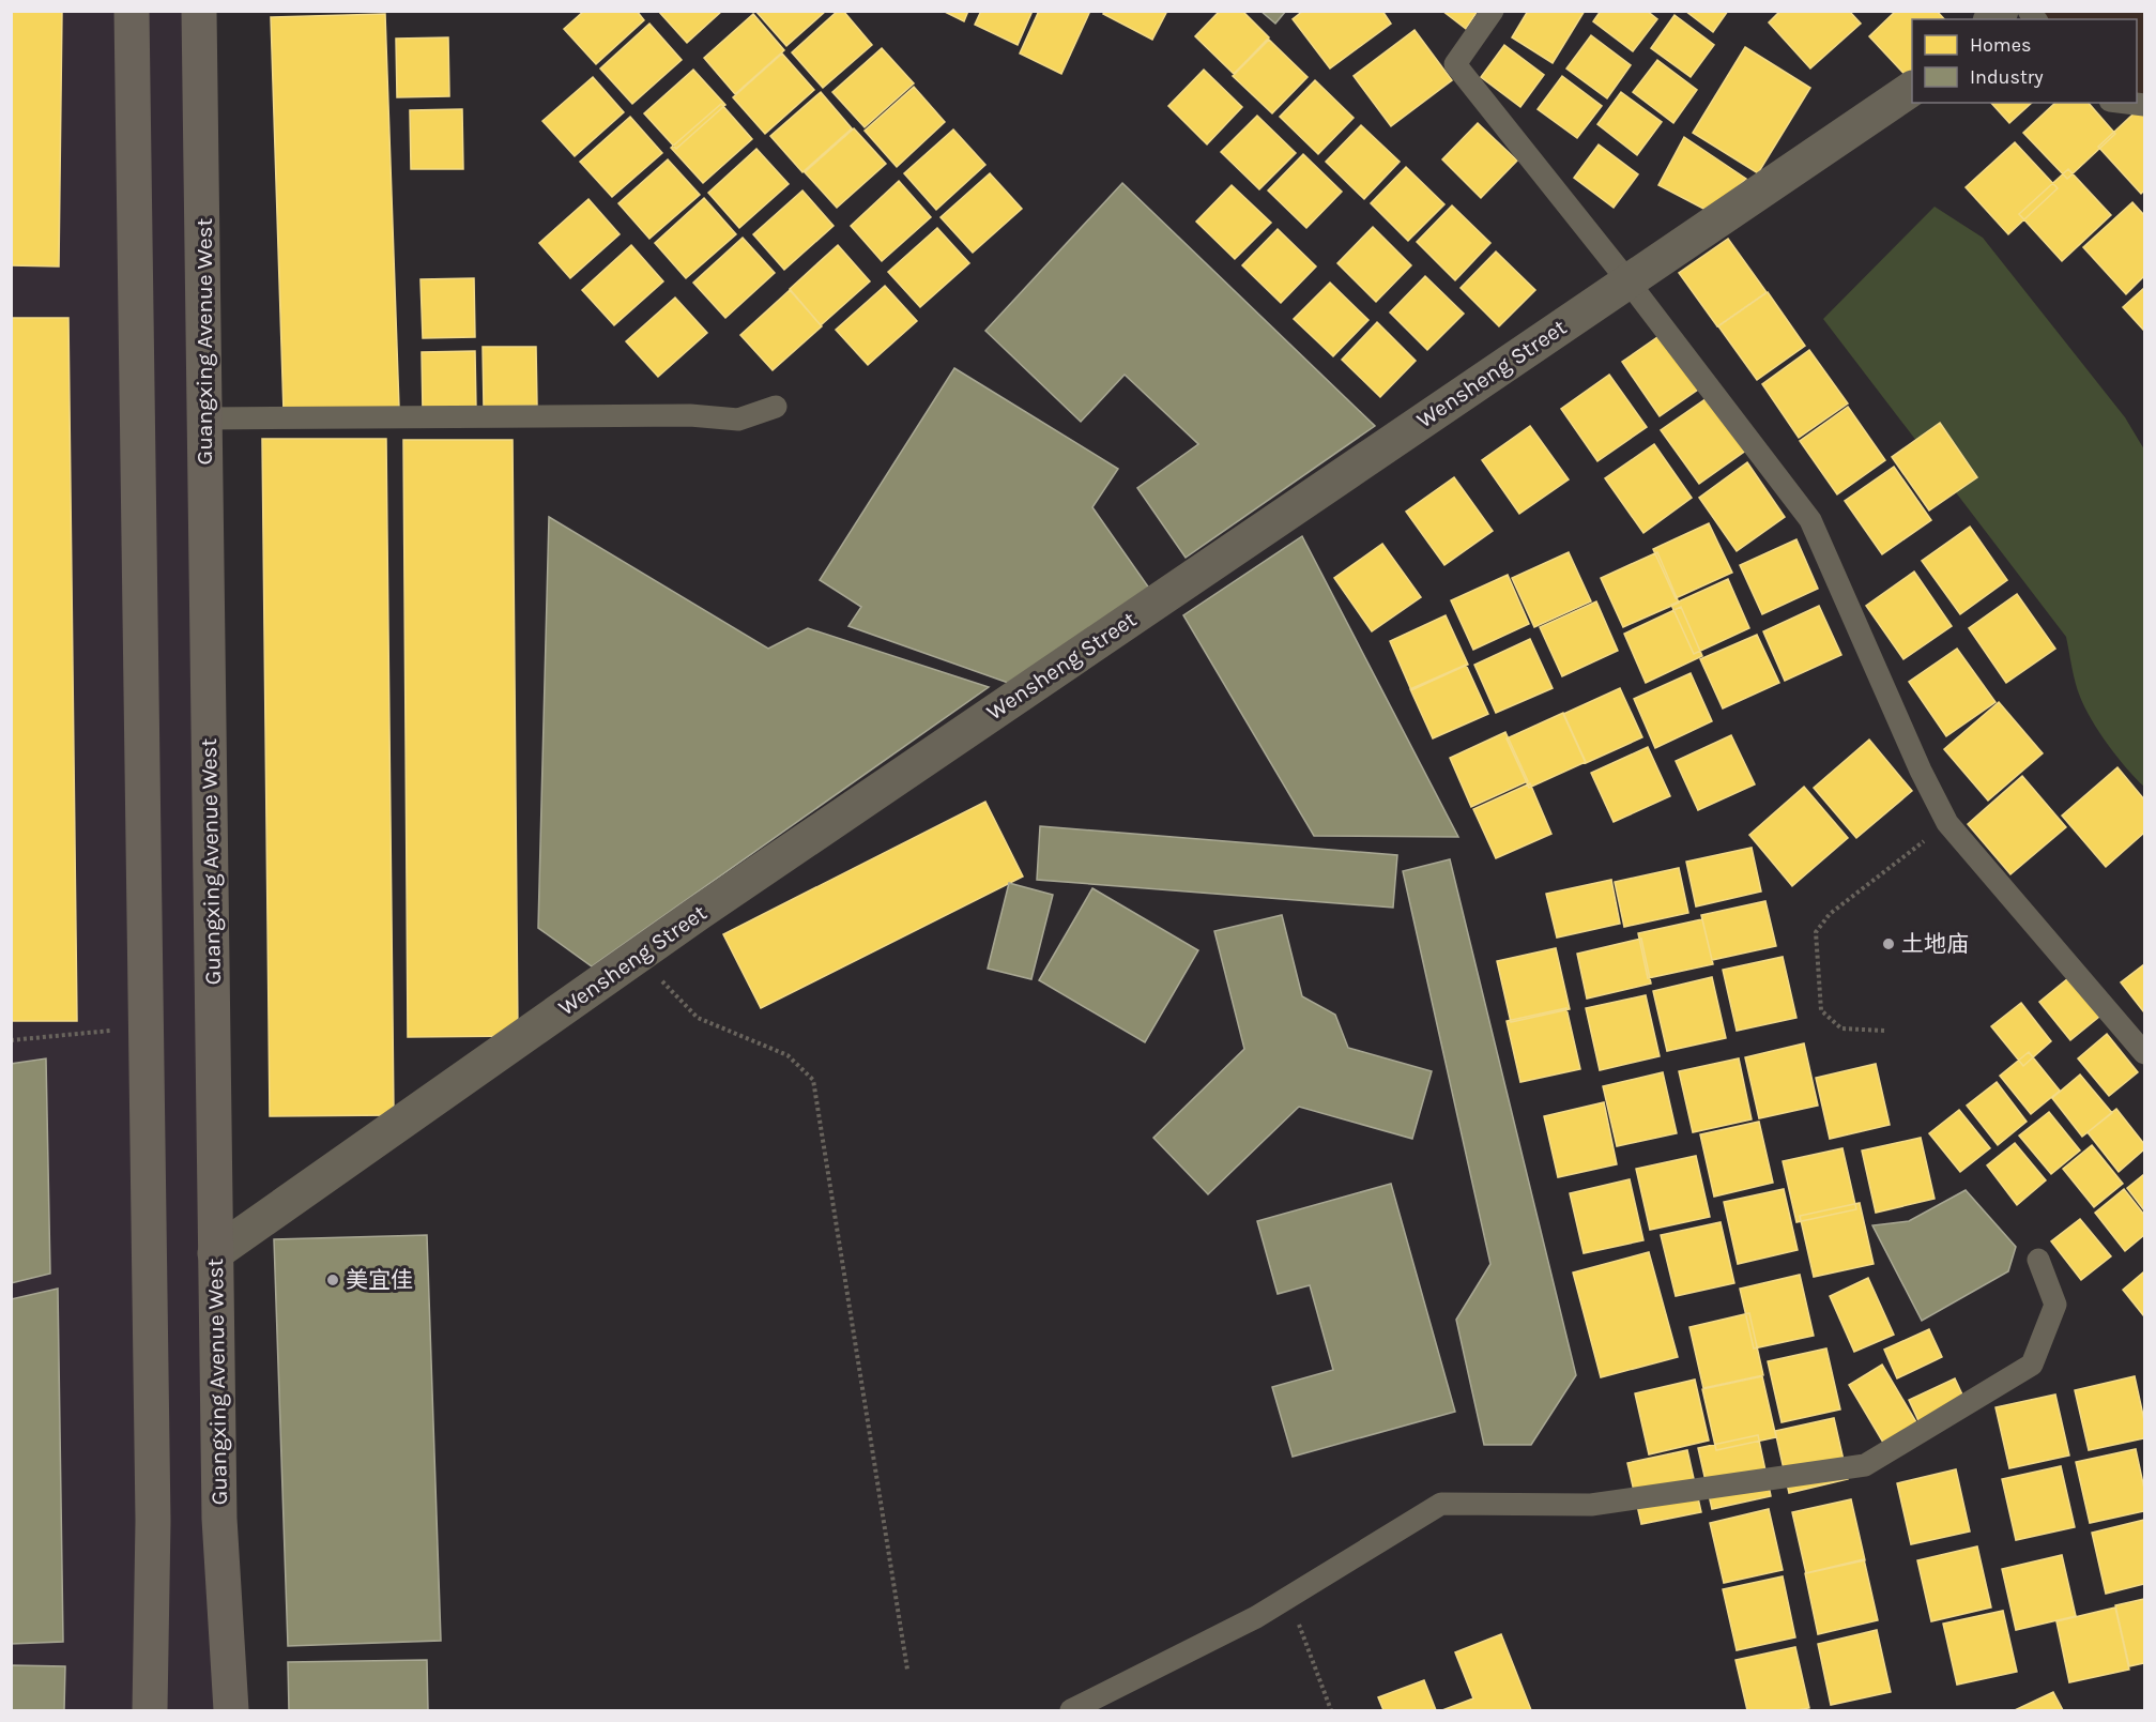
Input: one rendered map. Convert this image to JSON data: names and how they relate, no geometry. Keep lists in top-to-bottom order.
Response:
{
  "streets": {
    "highway": ["Guangxing Avenue West"],
    "street": ["Wensheng Street"]
  },
  "crossings": [
    ["Guangxing Avenue West", "Wensheng Street"]
  ],
  "places": ["土地庙", "美宜佳"],
  "legend": ["Homes", "Industry"]
}
